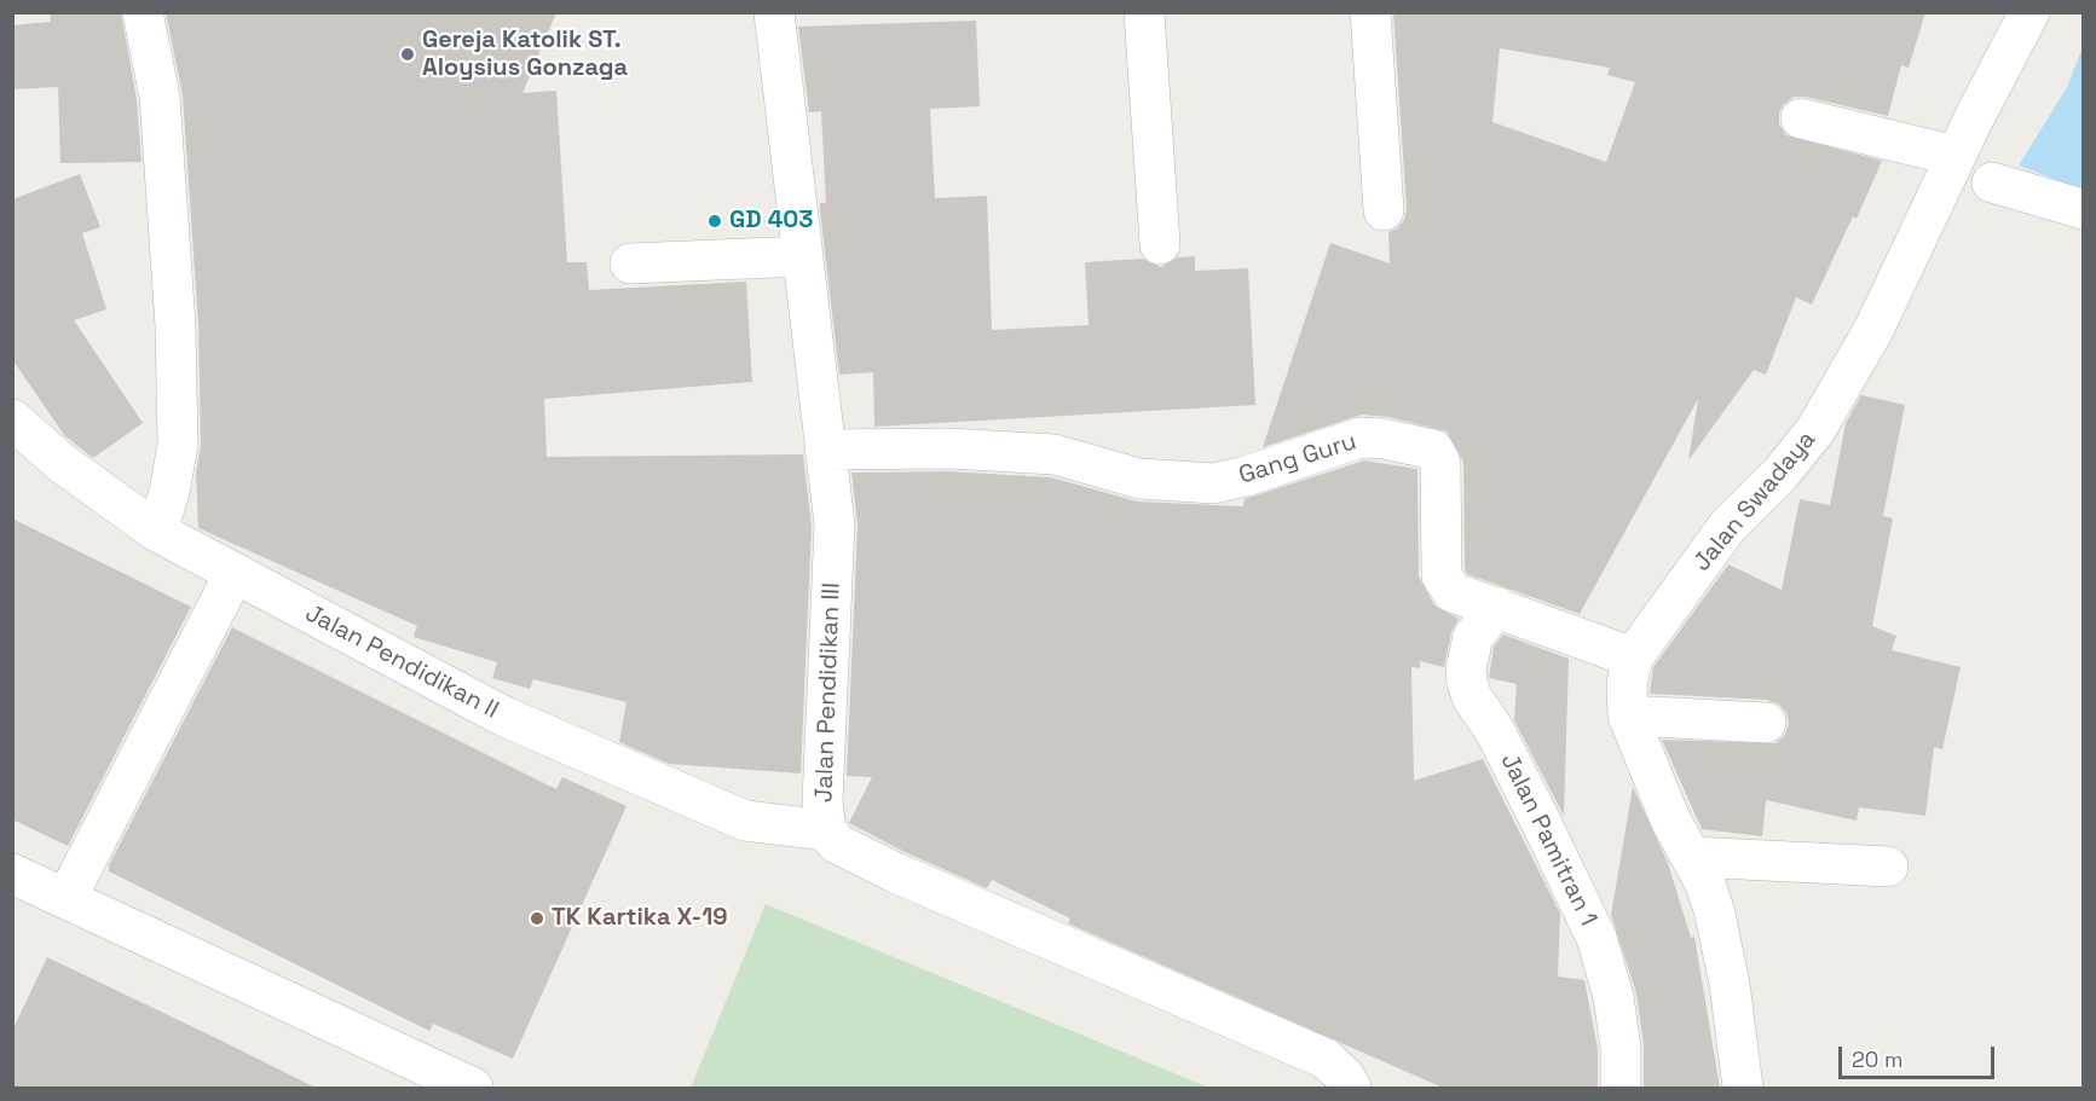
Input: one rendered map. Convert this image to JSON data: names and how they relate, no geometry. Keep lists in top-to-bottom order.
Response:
{
  "streets": {
    "street": [
      "Gang Guru",
      "Jalan Swadaya",
      "Jalan Pendidikan II",
      "Jalan Pendidikan III",
      "Jalan Pamitran 1"
    ]
  },
  "crossings": [
    ["Gang Guru", "Jalan Swadaya"],
    ["Gang Guru", "Jalan Pendidikan III"],
    ["Gang Guru", "Jalan Pamitran 1"],
    ["Jalan Pendidikan II", "Jalan Pendidikan III"]
  ],
  "places": ["Gereja Katolik ST. Aloysius Gonzaga", "GD 403", "TK Kartika X-19"],
  "scale_bar": "20 m"
}
